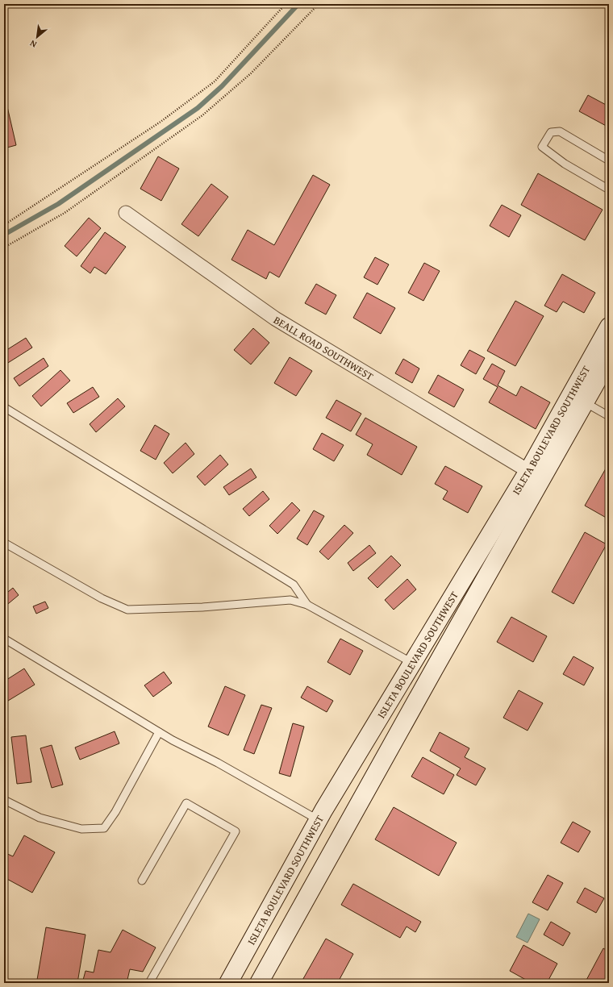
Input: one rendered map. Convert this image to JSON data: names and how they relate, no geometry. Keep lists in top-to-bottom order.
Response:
{
  "streets": {
    "main road": ["ISLETA BOULEVARD SOUTHWEST"],
    "street": ["BEALL ROAD SOUTHWEST"]
  },
  "crossings": [
    ["BEALL ROAD SOUTHWEST", "ISLETA BOULEVARD SOUTHWEST"]
  ],
  "north": "bottom left"
}
